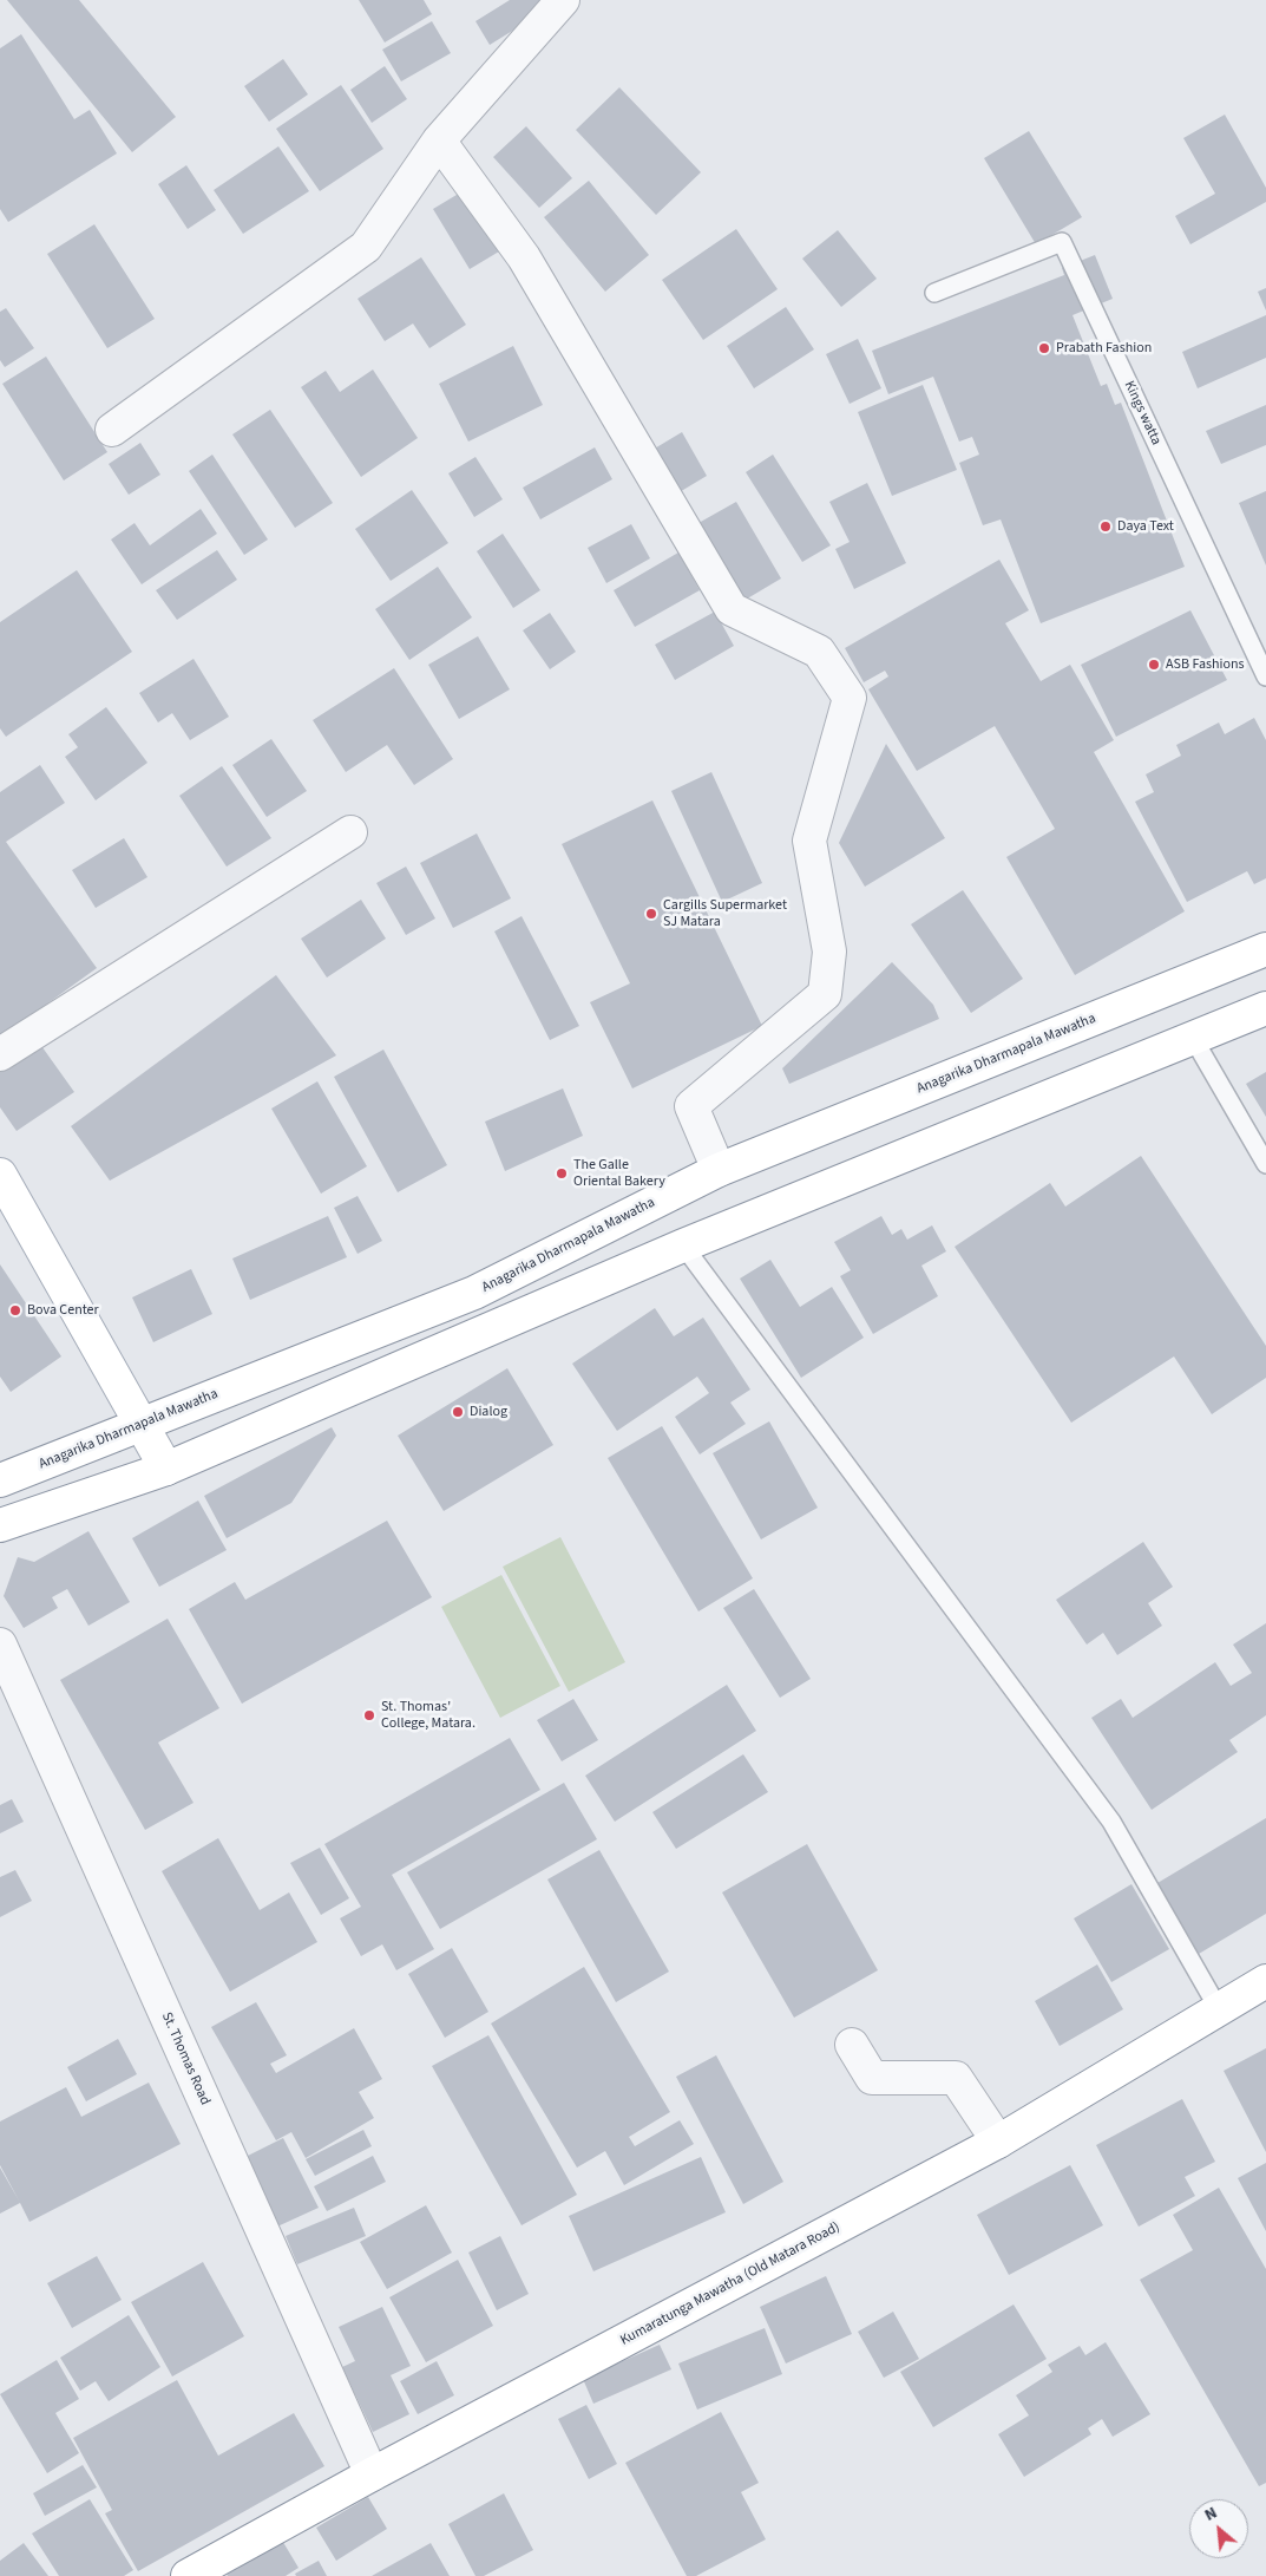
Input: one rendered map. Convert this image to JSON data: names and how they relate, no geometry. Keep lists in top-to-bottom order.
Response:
{
  "streets": {
    "main road": ["Anagarika Dharmapala Mawatha", "Kumaratunga Mawatha (Old Matara Road)"],
    "street": ["St. Thomas Road"],
    "lane": ["Kings watta"]
  },
  "crossings": [
    ["St. Thomas Road", "Kumaratunga Mawatha (Old Matara Road)"]
  ],
  "places": [
    "Prabath Fashion",
    "Daya Text",
    "ASB Fashions",
    "Cargills Supermarket SJ Matara",
    "The Galle Oriental Bakery",
    "Bova Center",
    "Dialog",
    "St. Thomas' College, Matara."
  ],
  "north": "top left"
}
